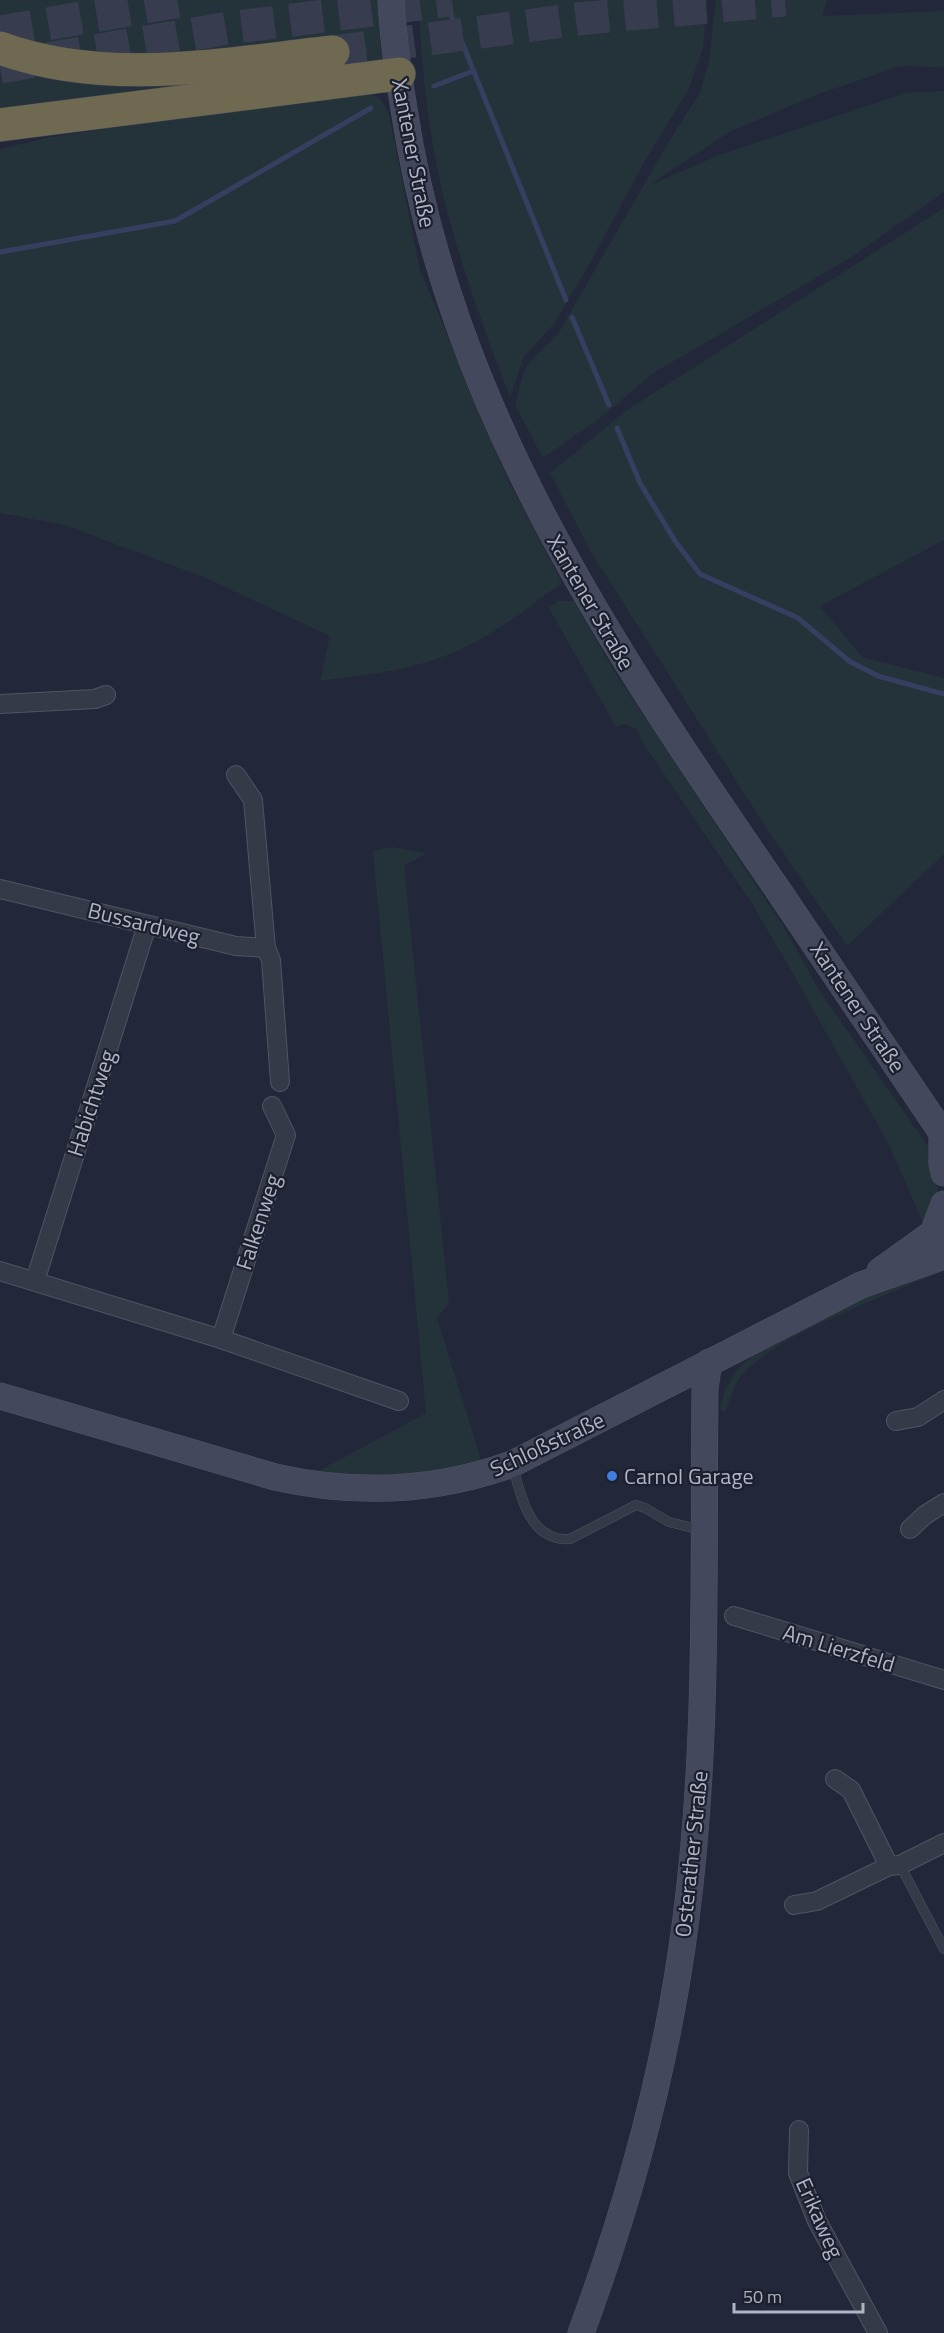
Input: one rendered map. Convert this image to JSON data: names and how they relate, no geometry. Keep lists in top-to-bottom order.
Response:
{
  "streets": {
    "main road": ["Xantener Straße", "Schloßstraße", "Osterather Straße"],
    "street": [
      "Bussardweg",
      "Habichtweg",
      "Falkenweg",
      "Am Lierzfeld",
      "Erikaweg"
    ]
  },
  "crossings": [
    ["Bussardweg", "Habichtweg"],
    ["Schloßstraße", "Osterather Straße"]
  ],
  "places": ["Carnol Garage"],
  "scale_bar": "50 m"
}
